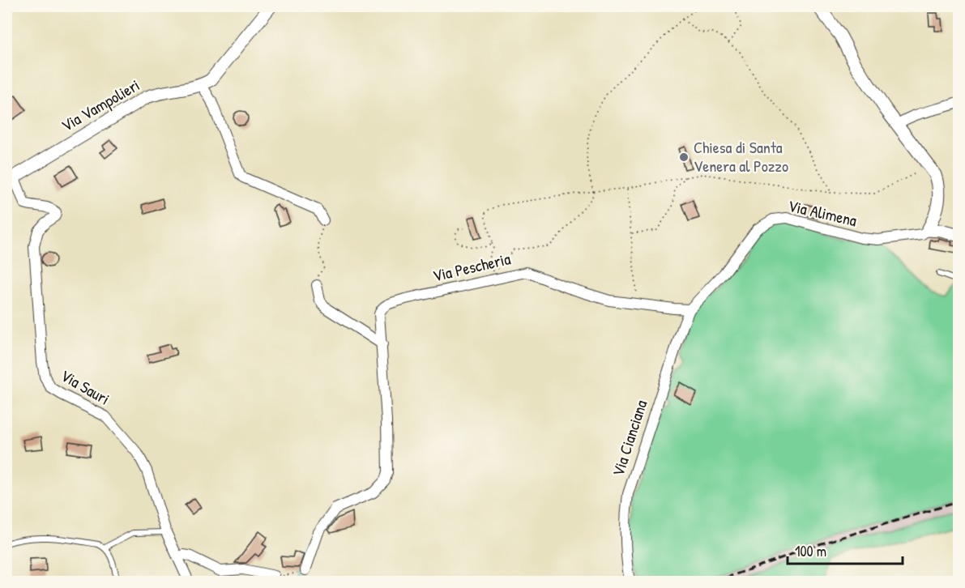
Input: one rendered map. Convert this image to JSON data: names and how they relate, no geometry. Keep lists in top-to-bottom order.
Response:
{
  "streets": {
    "street": [
      "Via Vampolieri",
      "Via Alimena",
      "Via Pescheria",
      "Via Sauri",
      "Via Cianciana"
    ]
  },
  "crossings": [
    ["Via Vampolieri", "Via Sauri"],
    ["Via Alimena", "Via Pescheria"],
    ["Via Alimena", "Via Cianciana"],
    ["Via Pescheria", "Via Cianciana"]
  ],
  "places": ["Chiesa di Santa Venera al Pozzo"],
  "scale_bar": "100 m"
}
